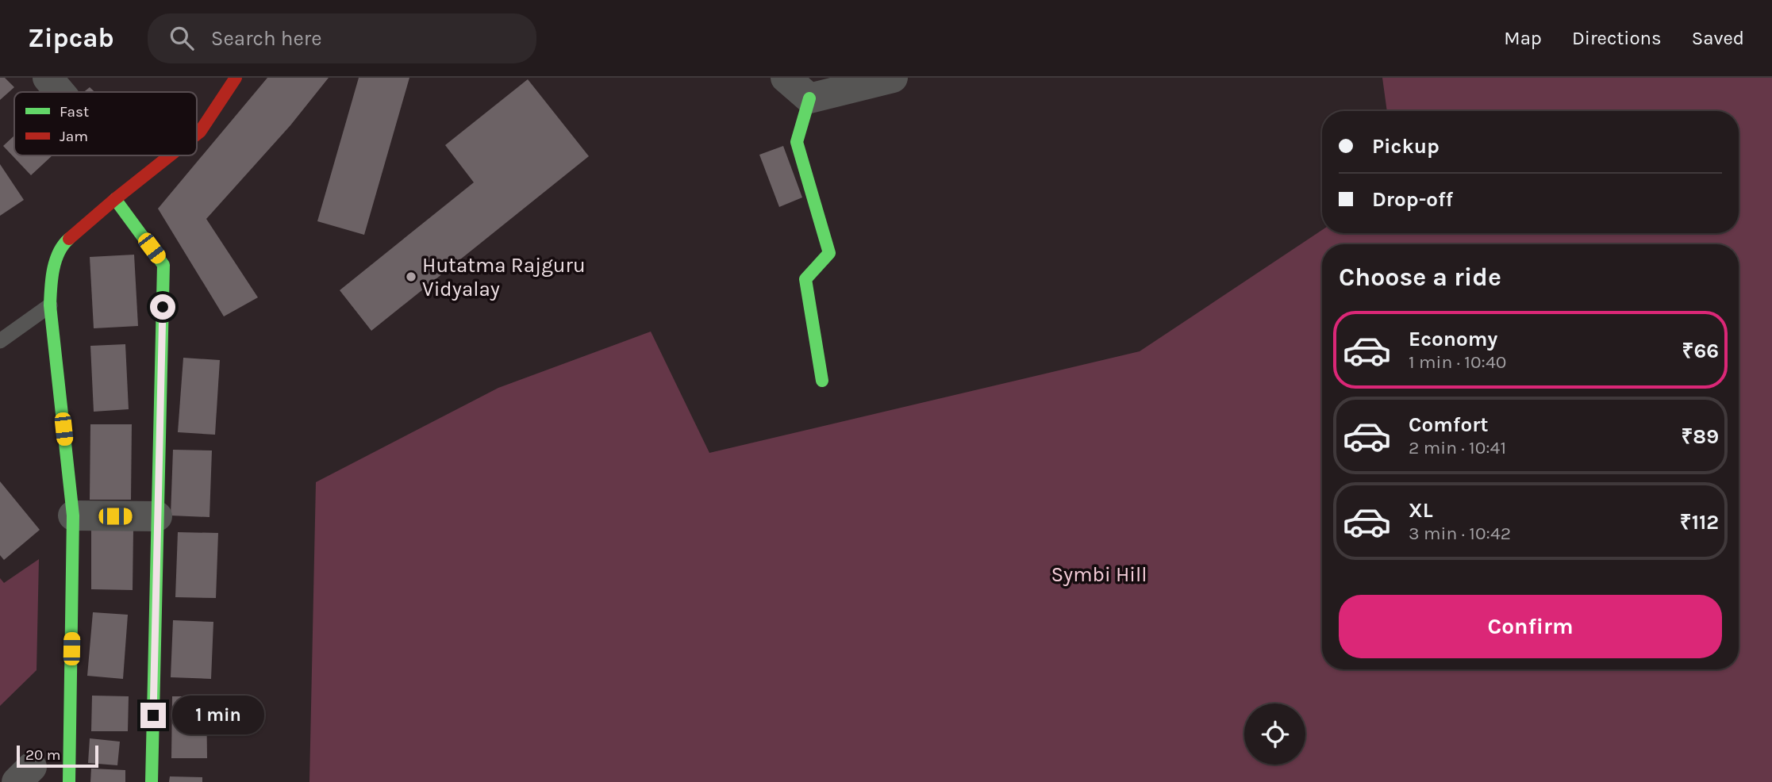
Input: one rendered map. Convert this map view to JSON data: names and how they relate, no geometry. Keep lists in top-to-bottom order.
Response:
{
  "parks": ["Symbi Hill"],
  "places": ["Hutatma Rajguru Vidyalay"],
  "legend": ["Fast", "Jam"],
  "scale_bar": "20 m",
  "page": {
    "header": "Zipcab",
    "search": "Search here",
    "nav": ["Map", "Directions", "Saved"],
    "banner": ["Pickup", "Drop-off"],
    "heading": "Choose a ride",
    "list": [
      {
        "name": "Economy",
        "note": "1 min · 10:40",
        "value": "₹66"
      },
      {
        "name": "Comfort",
        "note": "2 min · 10:41",
        "value": "₹89"
      },
      {
        "name": "XL",
        "note": "3 min · 10:42",
        "value": "₹112"
      }
    ],
    "buttons": "Confirm",
    "bubble": "1 min",
    "scale": "20 m"
  }
}
